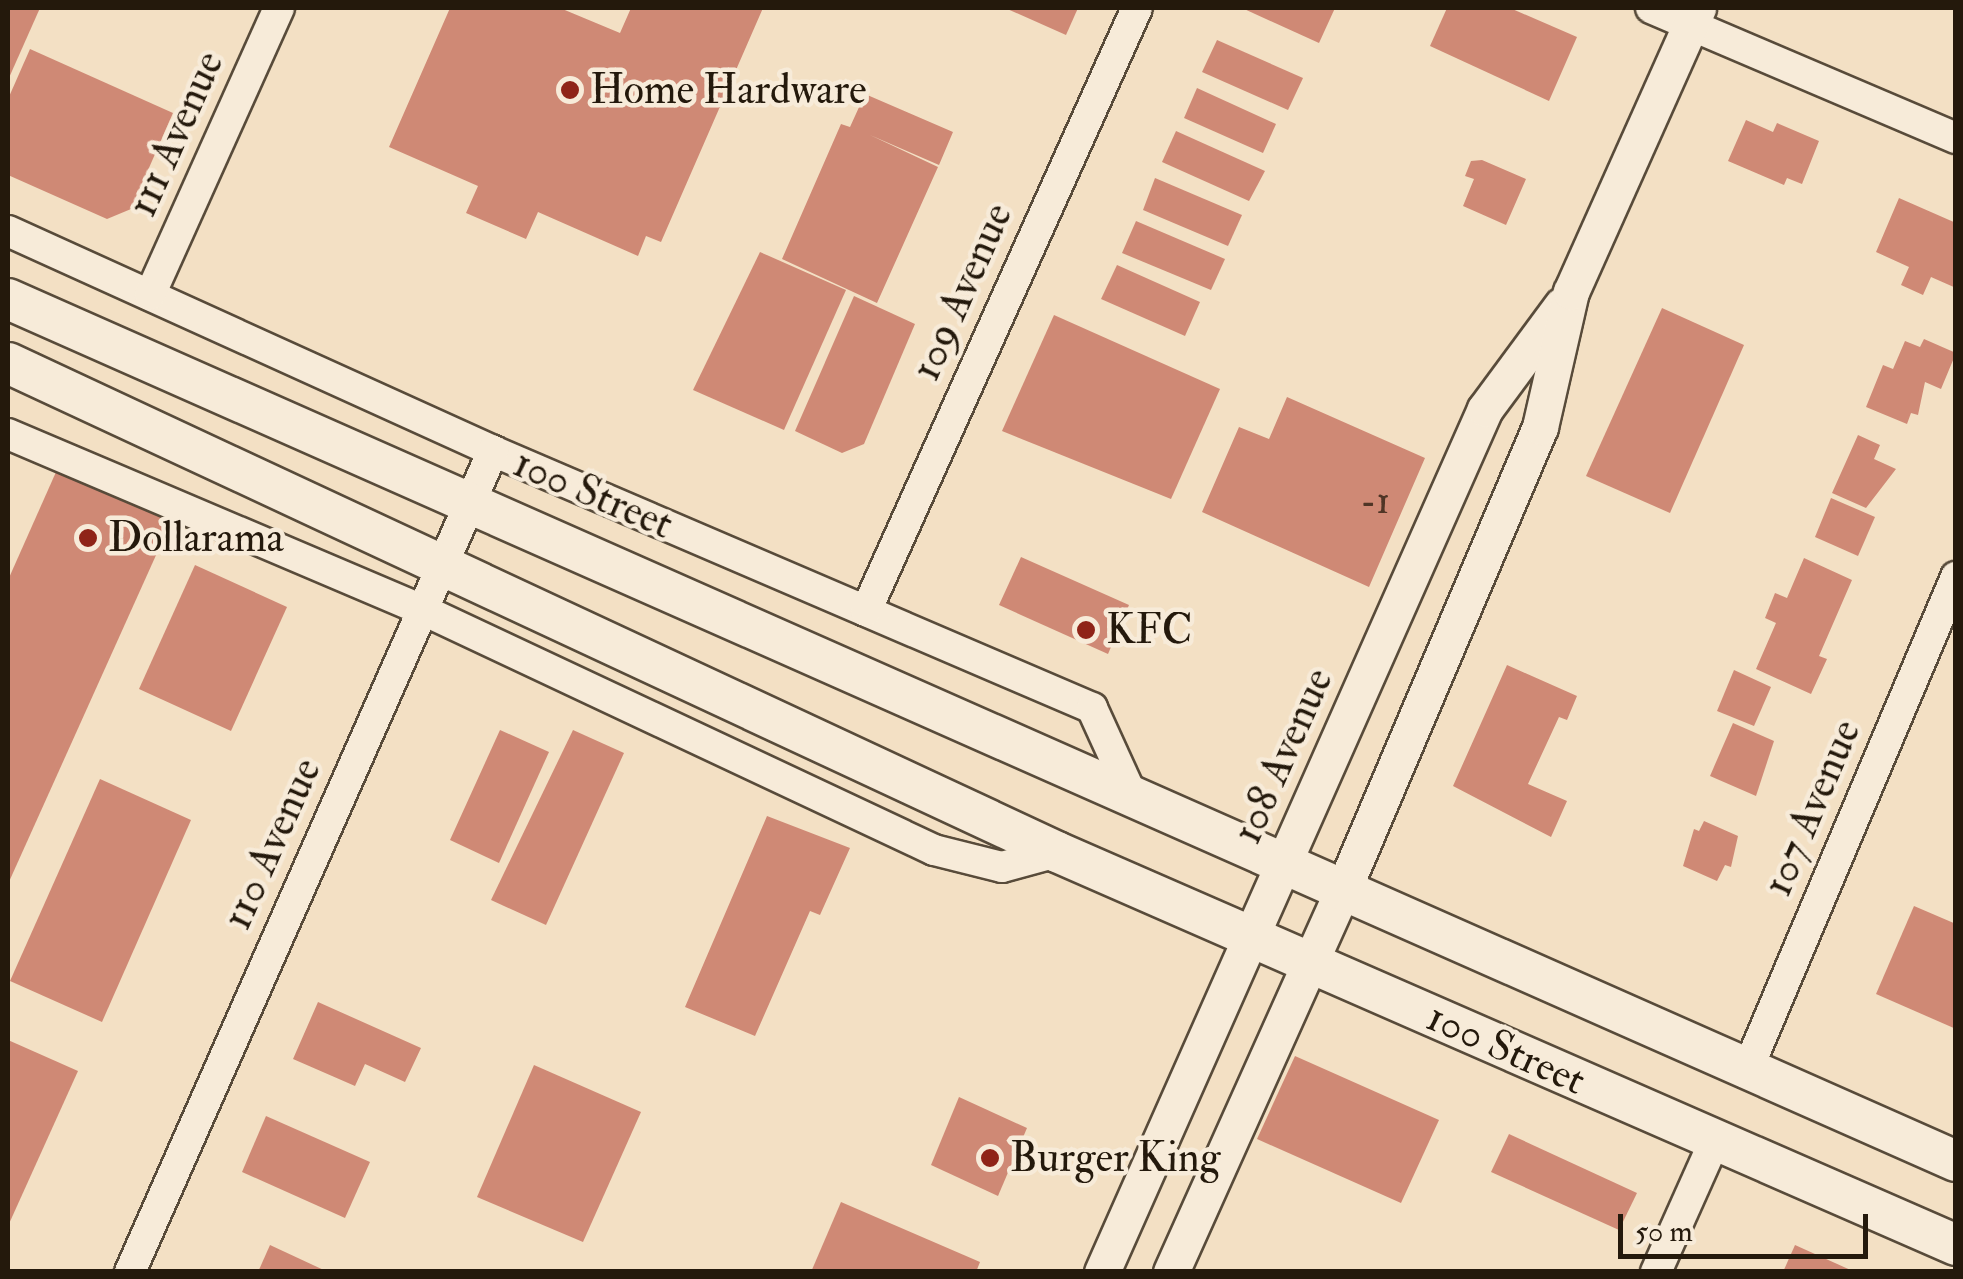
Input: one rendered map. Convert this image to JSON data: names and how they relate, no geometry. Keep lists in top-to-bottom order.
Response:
{
  "streets": {
    "main road": ["100 Street"],
    "street": [
      "111 Avenue",
      "109 Avenue",
      "108 Avenue",
      "107 Avenue",
      "110 Avenue"
    ]
  },
  "crossings": [
    ["111 Avenue", "100 Street"],
    ["109 Avenue", "100 Street"],
    ["100 Street", "108 Avenue"],
    ["100 Street", "107 Avenue"],
    ["100 Street", "110 Avenue"]
  ],
  "places": [
    "Home Hardware",
    "Dollarama",
    "KFC",
    "Burger King"
  ],
  "house_numbers": ["-1"],
  "scale_bar": "50 m"
}
